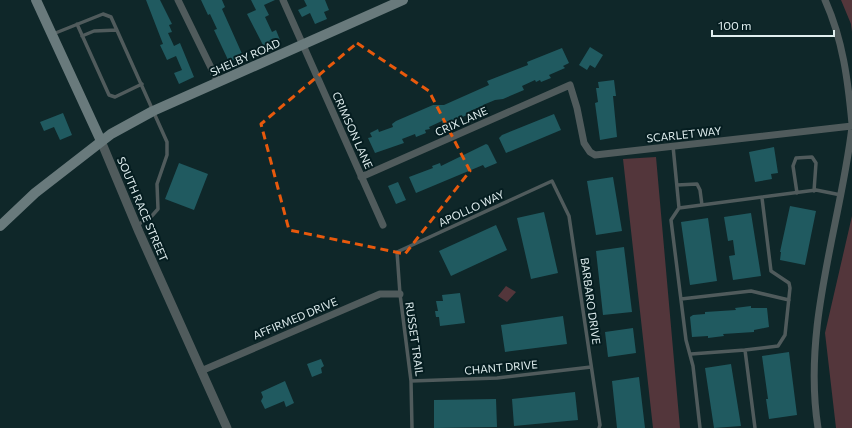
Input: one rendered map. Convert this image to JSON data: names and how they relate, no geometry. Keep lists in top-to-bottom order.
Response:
{
  "streets": {
    "main road": ["SHELBY ROAD", "SOUTH RACE STREET"],
    "street": [
      "CRIX LANE",
      "CRIMSON LANE",
      "SCARLET WAY",
      "AFFIRMED DRIVE"
    ],
    "lane": [
      "APOLLO WAY",
      "BARBARO DRIVE",
      "RUSSET TRAIL",
      "CHANT DRIVE"
    ]
  },
  "crossings": [
    ["SHELBY ROAD", "CRIMSON LANE"],
    ["SHELBY ROAD", "SOUTH RACE STREET"],
    ["CRIX LANE", "CRIMSON LANE"],
    ["CRIX LANE", "SCARLET WAY"],
    ["APOLLO WAY", "BARBARO DRIVE"],
    ["APOLLO WAY", "RUSSET TRAIL"],
    ["SOUTH RACE STREET", "AFFIRMED DRIVE"],
    ["BARBARO DRIVE", "CHANT DRIVE"],
    ["AFFIRMED DRIVE", "RUSSET TRAIL"],
    ["RUSSET TRAIL", "CHANT DRIVE"]
  ],
  "scale_bar": "100 m"
}
